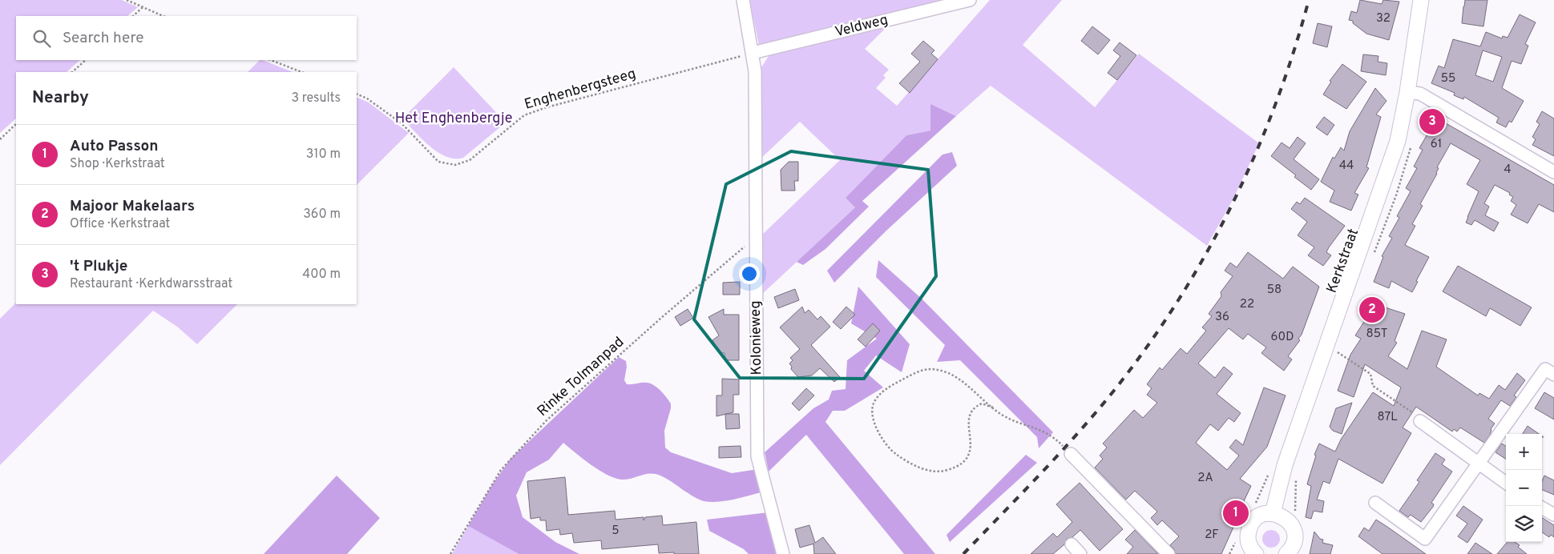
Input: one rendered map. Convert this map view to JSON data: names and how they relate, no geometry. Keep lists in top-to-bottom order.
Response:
{
  "streets": {
    "main road": ["Kerkstraat"],
    "street": ["Veldweg", "Kolonieweg"],
    "path": ["Enghenbergsteeg", "Rinke Tolmanpad"]
  },
  "crossings": [
    ["Veldweg", "Enghenbergsteeg"],
    ["Veldweg", "Kolonieweg"],
    ["Enghenbergsteeg", "Kolonieweg"],
    ["Kolonieweg", "Rinke Tolmanpad"]
  ],
  "parks": ["Het Enghenbergje"],
  "house_numbers": [
    "32",
    "55",
    "61",
    "44",
    "4",
    "58",
    "22",
    "36",
    "85T",
    "60D",
    "87L",
    "2A",
    "5",
    "2F"
  ],
  "page": {
    "search": "Search here",
    "heading": ["Nearby", "3 results"],
    "pins": ["3", "2", "1"],
    "list": [
      {
        "mark": "1",
        "name": "Auto Passon",
        "note": "Shop · Kerkstraat",
        "value": "310 m"
      },
      {
        "mark": "2",
        "name": "Majoor Makelaars",
        "note": "Office · Kerkstraat",
        "value": "360 m"
      },
      {
        "mark": "3",
        "name": "'t Plukje",
        "note": "Restaurant · Kerkdwarsstraat",
        "value": "400 m"
      }
    ],
    "map_buttons": ["+", "−"]
  }
}
